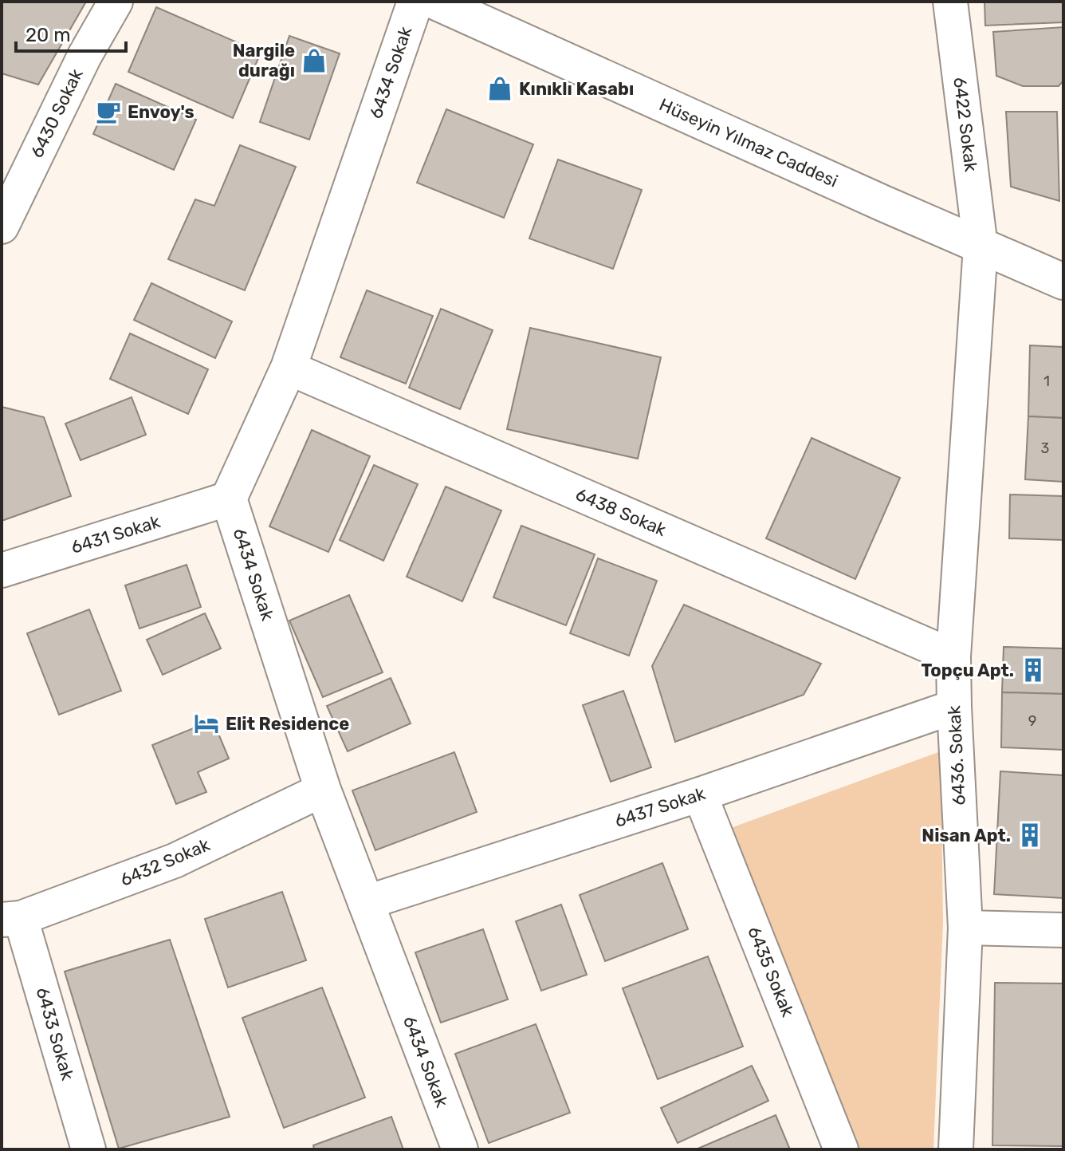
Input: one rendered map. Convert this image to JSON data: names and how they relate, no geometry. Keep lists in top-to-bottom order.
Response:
{
  "streets": {
    "street": [
      "6434 Sokak",
      "6430 Sokak",
      "6422 Sokak",
      "Hüseyin Yılmaz Caddesi",
      "6438 Sokak",
      "6431 Sokak",
      "6436. Sokak",
      "6437 Sokak",
      "6432 Sokak",
      "6435 Sokak",
      "6433 Sokak"
    ]
  },
  "crossings": [
    ["6434 Sokak", "6438 Sokak"],
    ["6434 Sokak", "6431 Sokak"],
    ["6434 Sokak", "6437 Sokak"],
    ["6434 Sokak", "6432 Sokak"],
    ["6422 Sokak", "Hüseyin Yılmaz Caddesi"],
    ["6422 Sokak", "6436. Sokak"],
    ["Hüseyin Yılmaz Caddesi", "6436. Sokak"],
    ["6438 Sokak", "6436. Sokak"],
    ["6436. Sokak", "6437 Sokak"],
    ["6437 Sokak", "6435 Sokak"],
    ["6432 Sokak", "6433 Sokak"]
  ],
  "places": {
    "shop": ["Nargile durağı", "Kınıklı Kasabı"],
    "cafe": ["Envoy's"],
    "building": ["Topçu Apt.", "Nisan Apt."],
    "hotel": ["Elit Residence"]
  },
  "house_numbers": ["1", "3", "9"],
  "scale_bar": "20 m"
}
